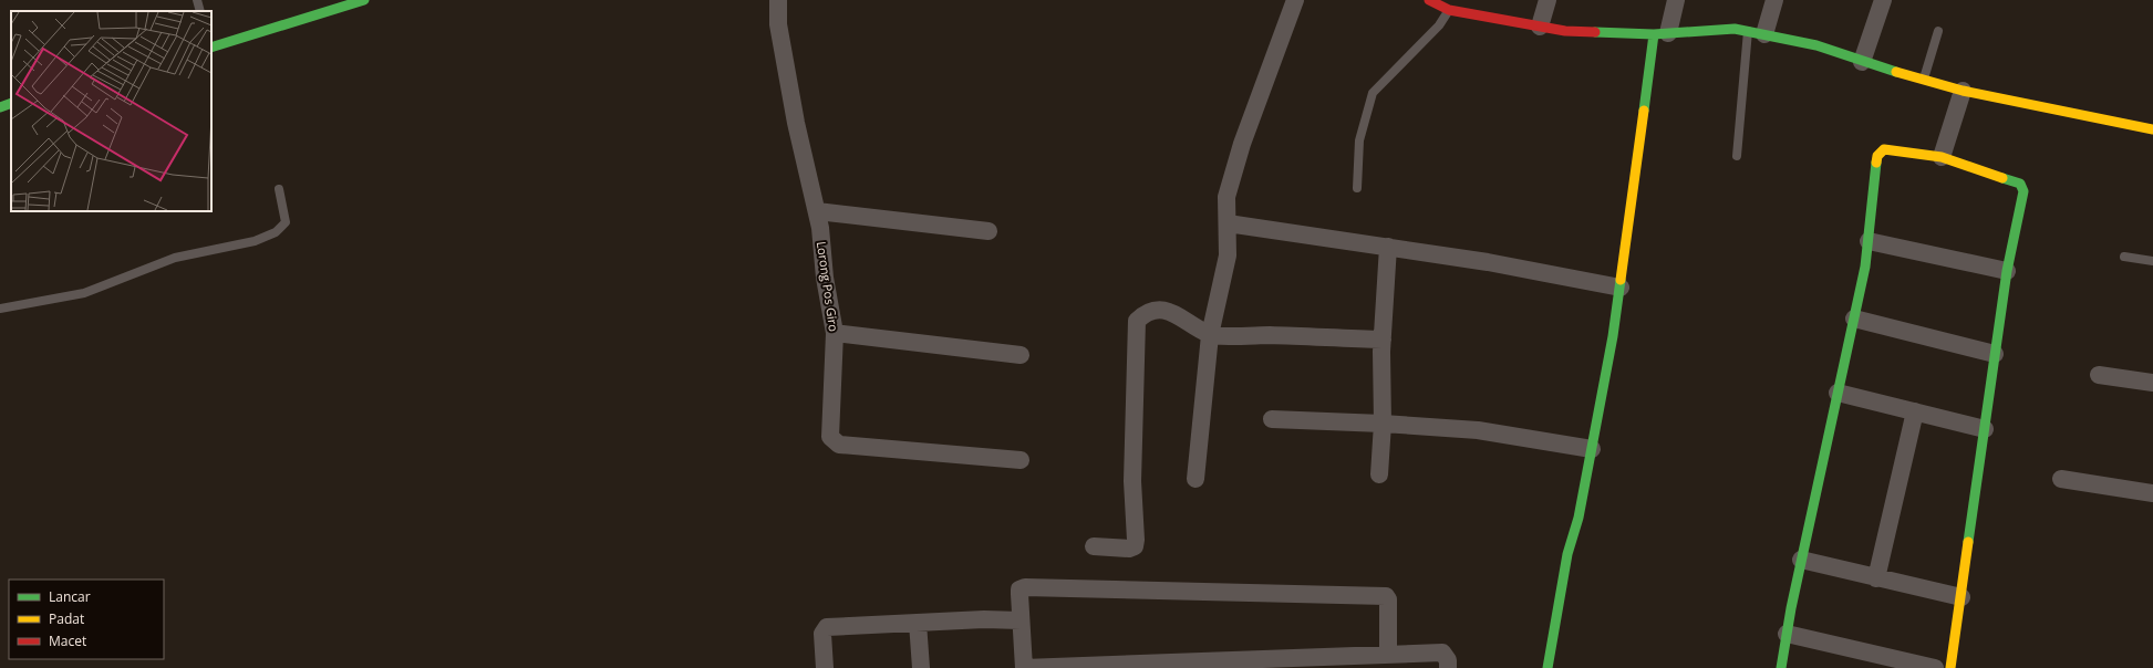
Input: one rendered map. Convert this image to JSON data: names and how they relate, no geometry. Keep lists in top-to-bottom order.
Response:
{
  "streets": {
    "street": ["Lorong Pos Giro"]
  },
  "legend": ["Lancar", "Padat", "Macet"]
}
